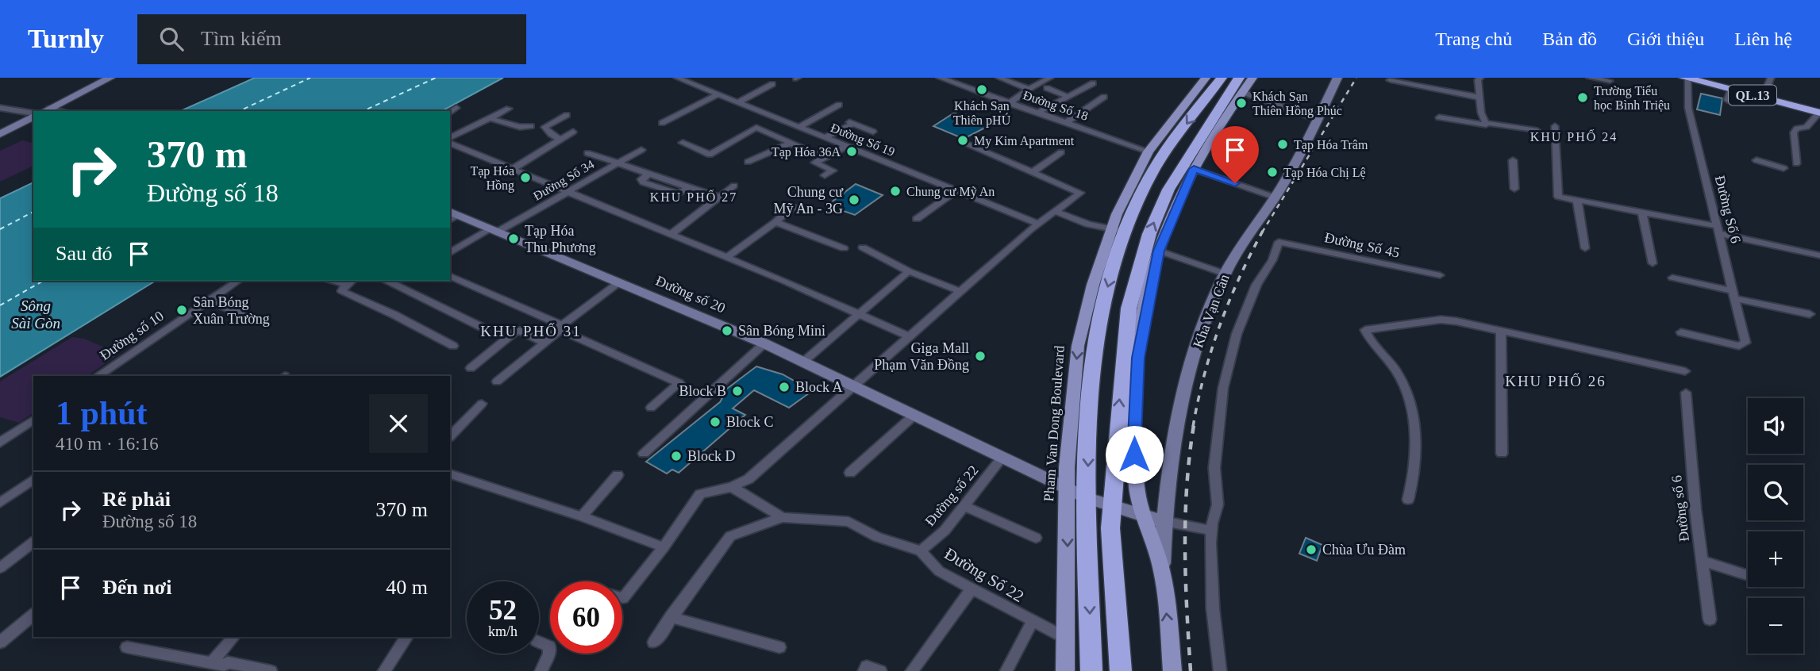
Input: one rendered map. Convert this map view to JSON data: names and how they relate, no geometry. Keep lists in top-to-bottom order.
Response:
{
  "streets": {
    "highway": ["QL.13", "Pham Van Dong Boulevard"],
    "street": [
      "Đường Số 18",
      "Đường Số 19",
      "Đường Số 34",
      "Đường Số 6",
      "Đường Số 45",
      "Đường số 20",
      "Kha Vạn Cân",
      "Đường số 10",
      "Đường số 22",
      "Đường số 6",
      "Đường Số 22"
    ]
  },
  "crossings": [
    ["QL.13", "Đường Số 6"],
    ["Đường Số 18", "Pham Van Dong Boulevard"],
    ["Đường Số 34", "Đường số 20"],
    ["Đường số 20", "Kha Vạn Cân"],
    ["Đường số 20", "Pham Van Dong Boulevard"],
    ["Đường số 20", "Đường số 22"],
    ["Pham Van Dong Boulevard", "Đường Số 22"],
    ["Đường số 22", "Đường Số 22"]
  ],
  "districts": [
    "KHU PHỐ 24",
    "KHU PHỐ 27",
    "KHU PHỐ 31",
    "KHU PHỐ 26"
  ],
  "water": ["Sông Sài Gòn"],
  "places": [
    "Khách Sạn Thiên pHÚ",
    "Trường Tiểu học Bình Triệu",
    "Khách Sạn Thiên Hồng Phúc",
    "My Kim Apartment",
    "Tạp Hóa Trâm",
    "Tạp Hóa 36A",
    "Tạp Hóa Chị Lệ",
    "Tạp Hóa Hồng",
    "Chung cư Mỹ An",
    "Chung cư Mỹ An - 3G",
    "Tạp Hóa Thu Phương",
    "Sân Bóng Xuân Trường",
    "Sân Bóng Mini",
    "Giga Mall Phạm Văn Đồng",
    "Block A",
    "Block B",
    "Block C",
    "Block D",
    "Chùa Ưu Đàm"
  ],
  "page": {
    "header": "Turnly",
    "search": "Tìm kiếm",
    "nav": [
      "Trang chủ",
      "Bản đồ",
      "Giới thiệu",
      "Liên hệ"
    ],
    "turn": ["370 m", "Đường số 18"],
    "then": "Sau đó",
    "heading": ["1 phút", "410 m · 16:16"],
    "map_buttons": ["+", "−"],
    "list": [
      {
        "name": "Rẽ phải",
        "note": "Đường số 18",
        "value": "370 m"
      },
      {
        "name": "Đến nơi",
        "value": "40 m"
      }
    ],
    "speed": "52 km/h",
    "limit": "60"
  }
}
